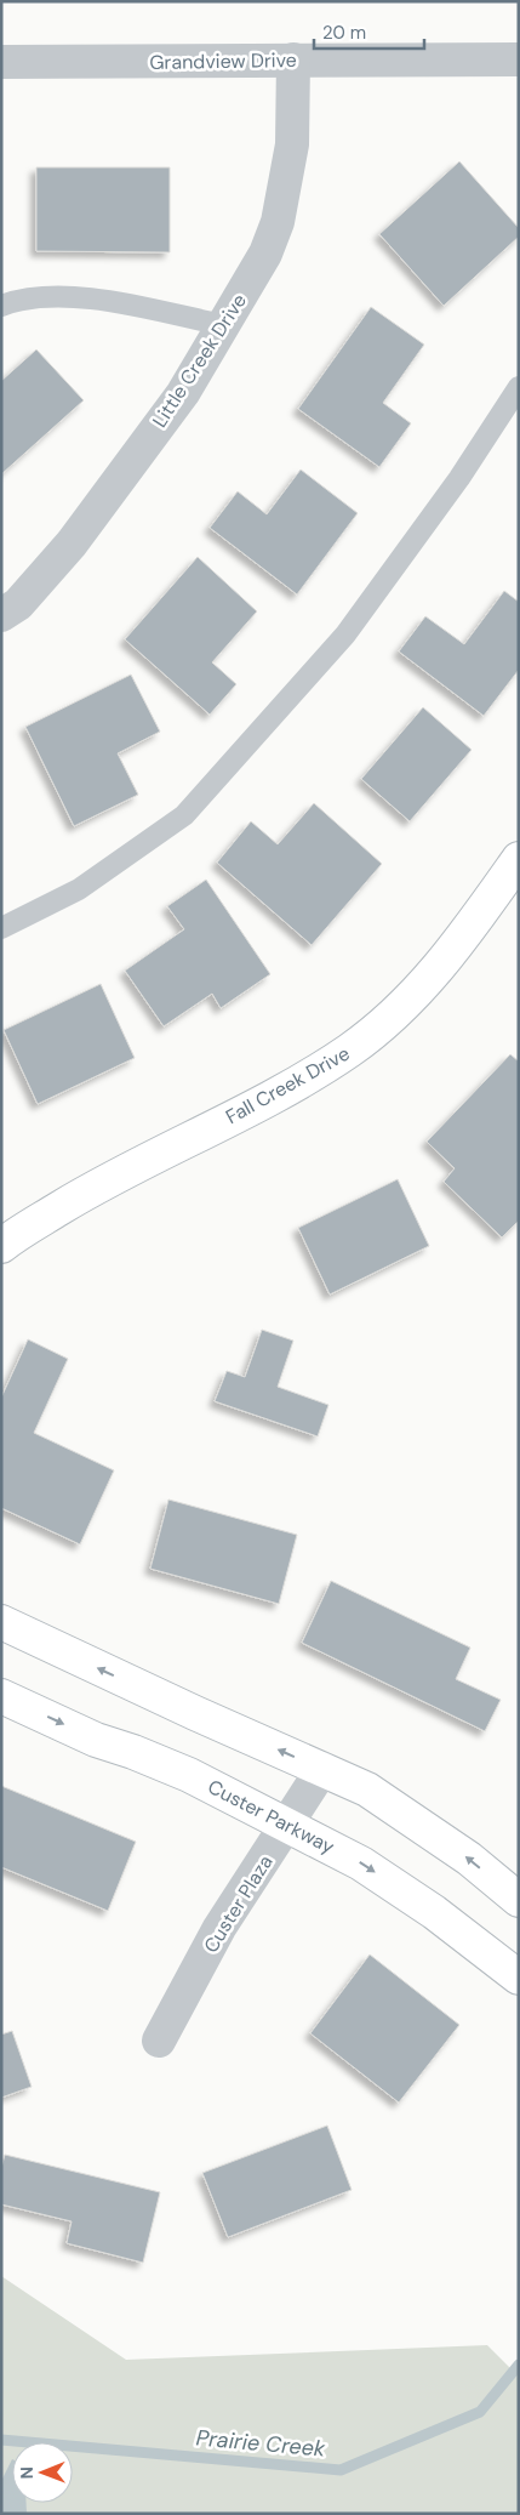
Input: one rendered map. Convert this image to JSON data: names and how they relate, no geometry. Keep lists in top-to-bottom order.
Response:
{
  "streets": {
    "street": [
      "Grandview Drive",
      "Little Creek Drive",
      "Fall Creek Drive",
      "Custer Parkway",
      "Custer Plaza"
    ]
  },
  "crossings": [
    ["Grandview Drive", "Little Creek Drive"],
    ["Custer Parkway", "Custer Plaza"]
  ],
  "water": ["Prairie Creek"],
  "scale_bar": "20 m",
  "north": "left"
}
